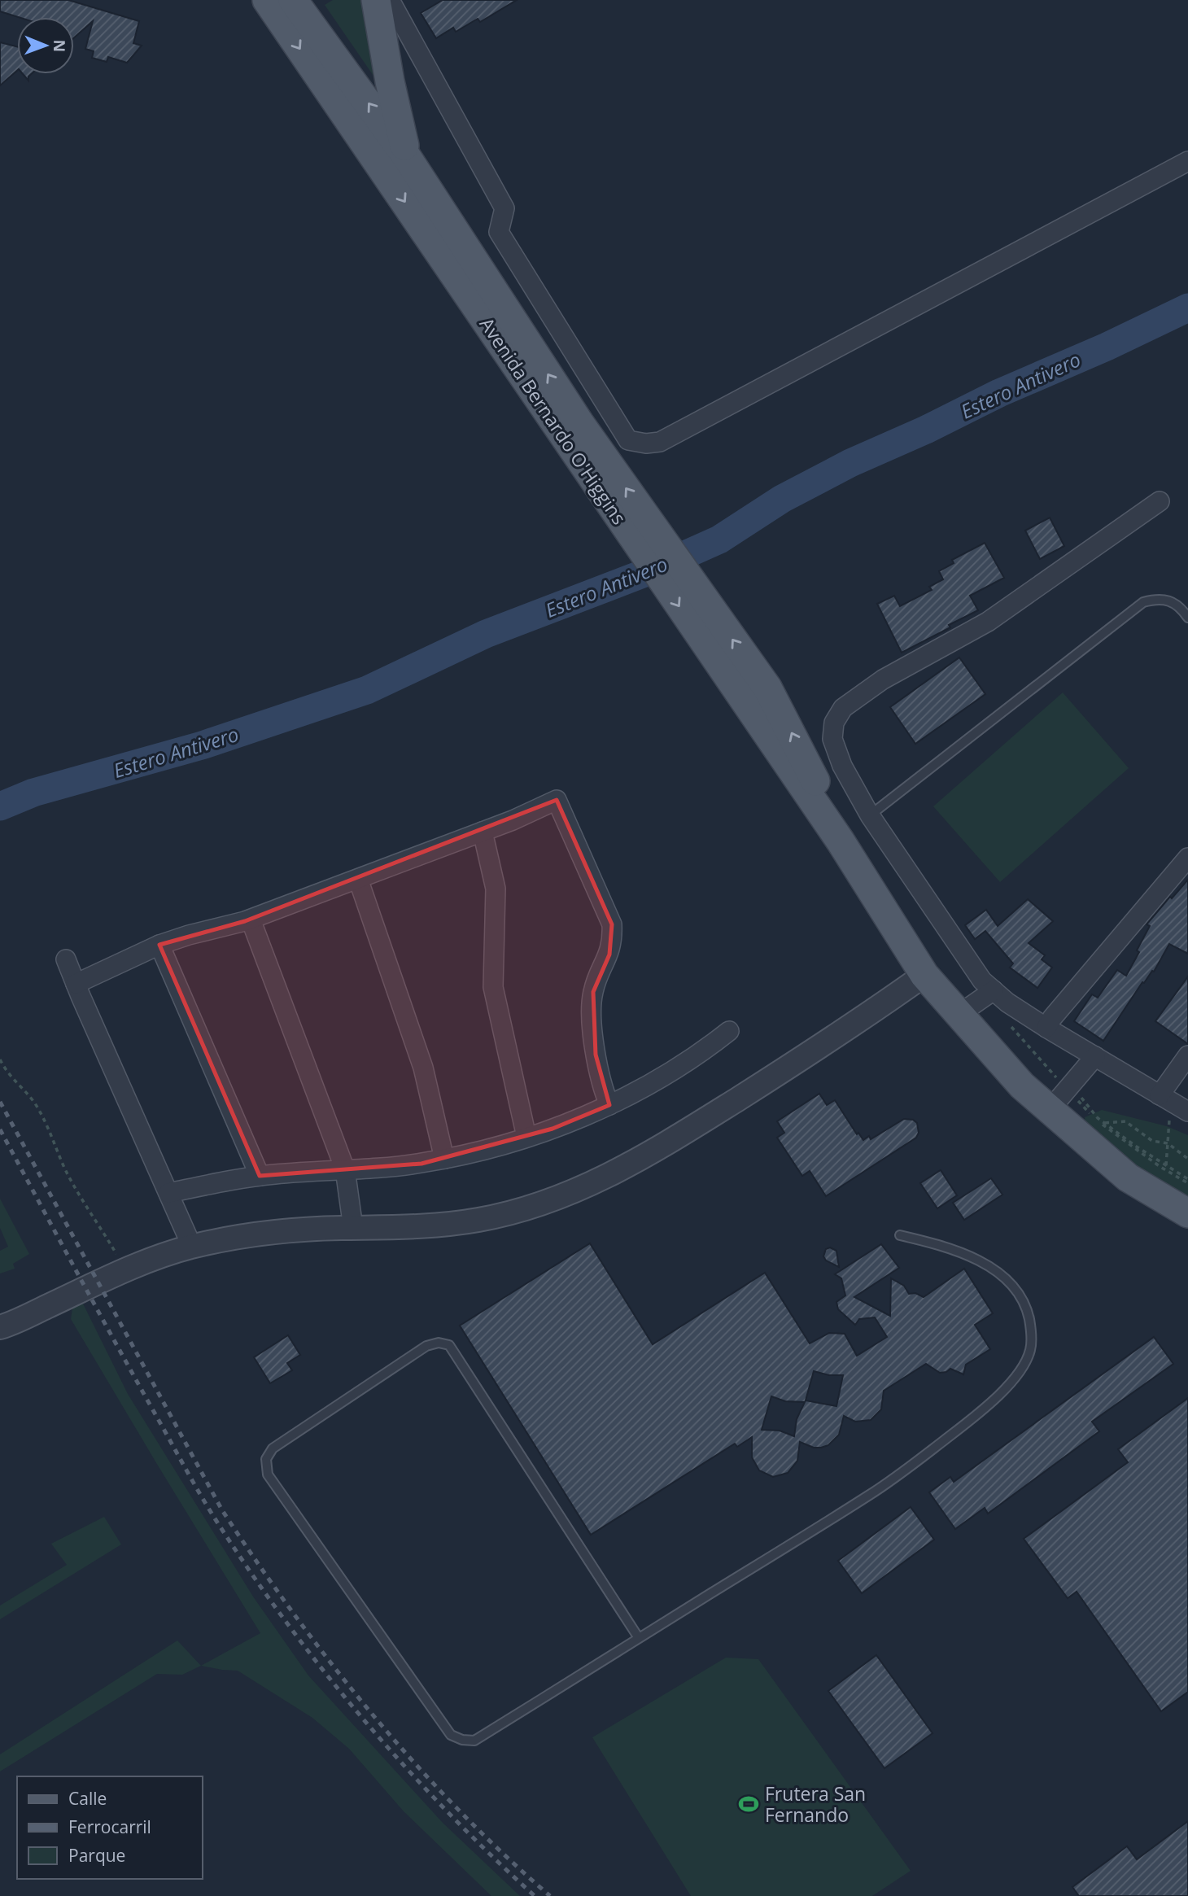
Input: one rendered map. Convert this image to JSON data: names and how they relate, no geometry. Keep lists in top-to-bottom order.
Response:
{
  "streets": {
    "main road": ["Avenida Bernardo O'Higgins"]
  },
  "water": ["Estero Antivero"],
  "places": {
    "sports": ["Frutera San Fernando"]
  },
  "legend": ["Calle", "Ferrocarril", "Parque"],
  "north": "right"
}
